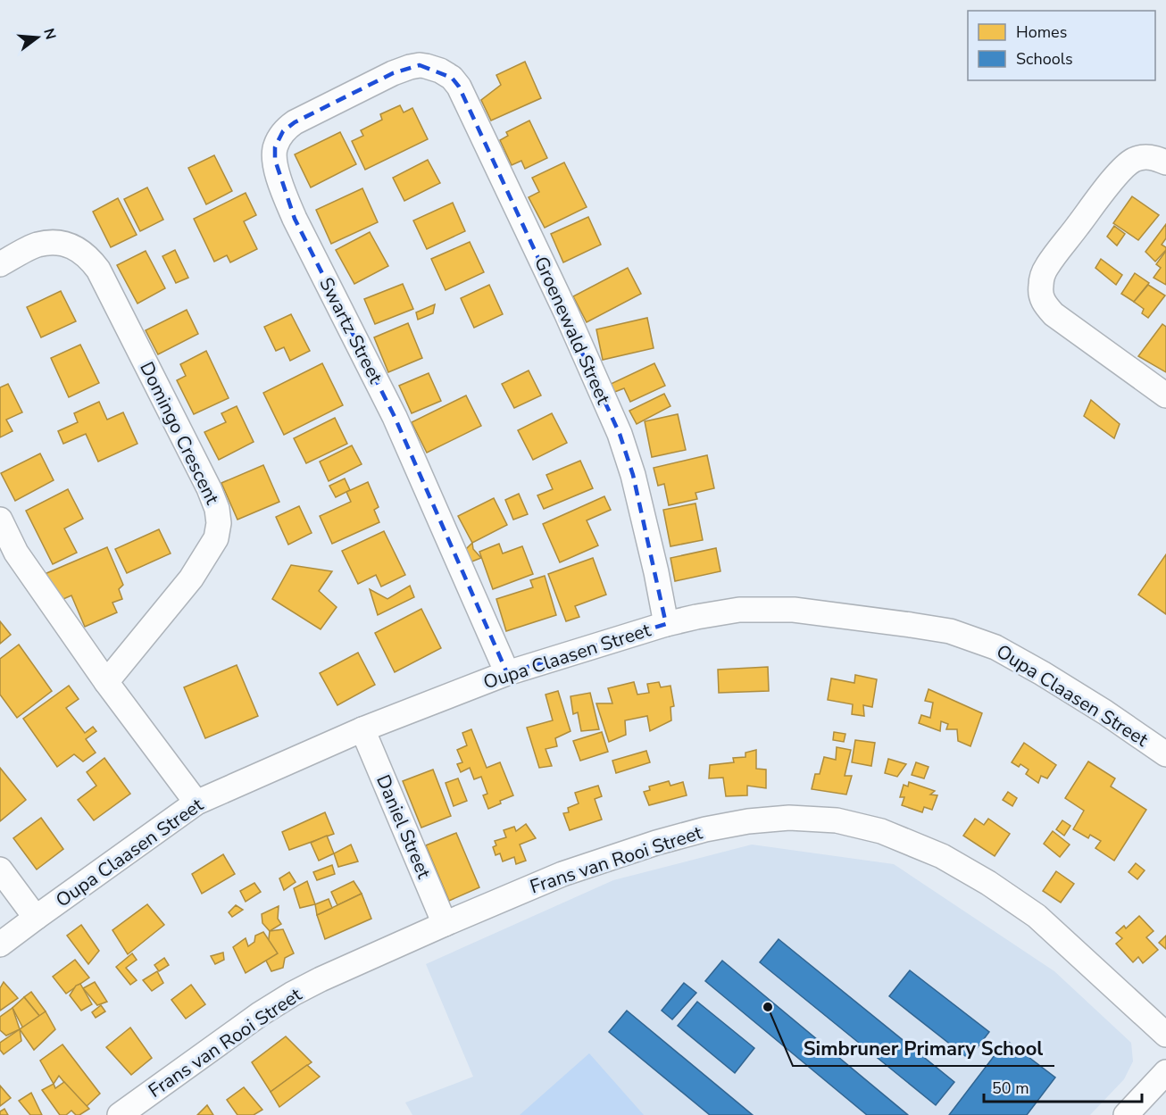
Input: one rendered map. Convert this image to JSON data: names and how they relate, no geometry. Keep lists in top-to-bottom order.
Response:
{
  "streets": {
    "street": [
      "Swartz Street",
      "Groenewald Street",
      "Domingo Crescent",
      "Oupa Claasen Street",
      "Daniel Street",
      "Frans van Rooi Street"
    ]
  },
  "crossings": [
    ["Swartz Street", "Groenewald Street"],
    ["Swartz Street", "Oupa Claasen Street"],
    ["Groenewald Street", "Oupa Claasen Street"],
    ["Oupa Claasen Street", "Daniel Street"],
    ["Daniel Street", "Frans van Rooi Street"]
  ],
  "places": ["Simbruner Primary School"],
  "legend": ["Homes", "Schools"],
  "scale_bar": "50 m",
  "north": "right"
}
